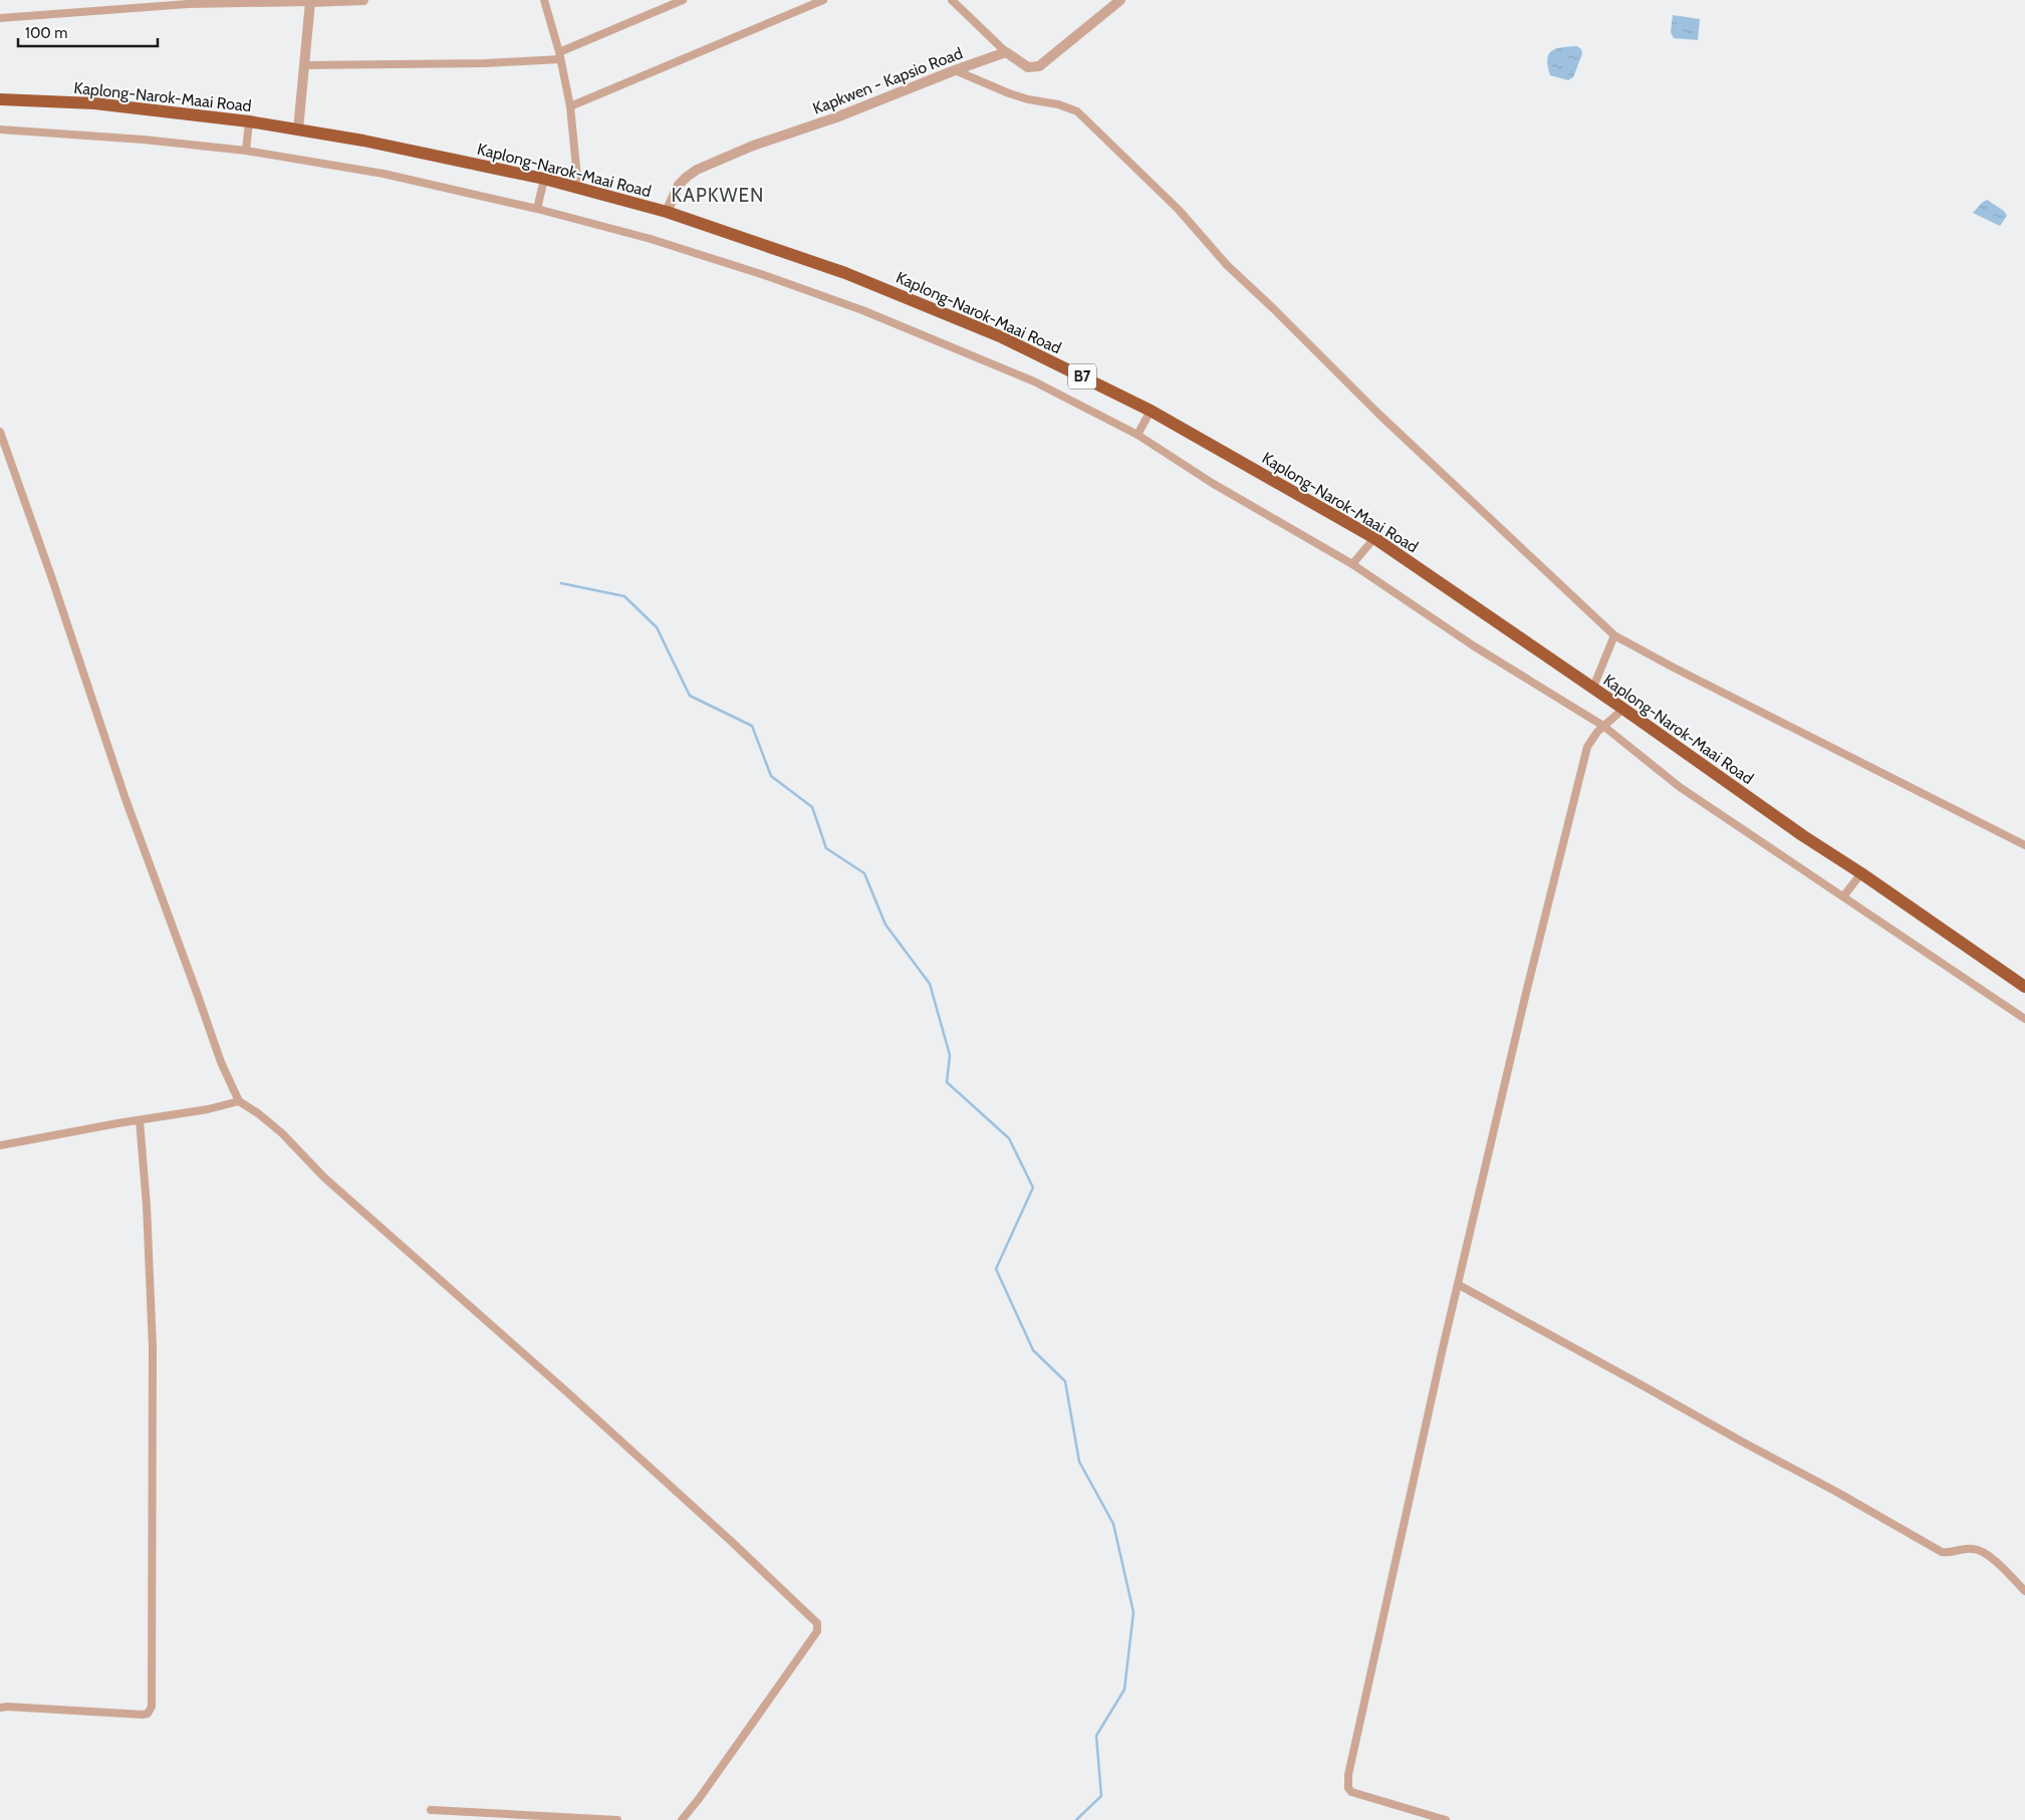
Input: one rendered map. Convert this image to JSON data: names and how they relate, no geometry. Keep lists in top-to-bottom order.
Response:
{
  "streets": {
    "highway": ["Kaplong-Narok-Maai Road", "B7"],
    "street": ["Kapkwen - Kapsio Road"]
  },
  "crossings": [
    ["Kapkwen - Kapsio Road", "Kaplong-Narok-Maai Road"]
  ],
  "districts": ["KAPKWEN"],
  "scale_bar": "100 m"
}
